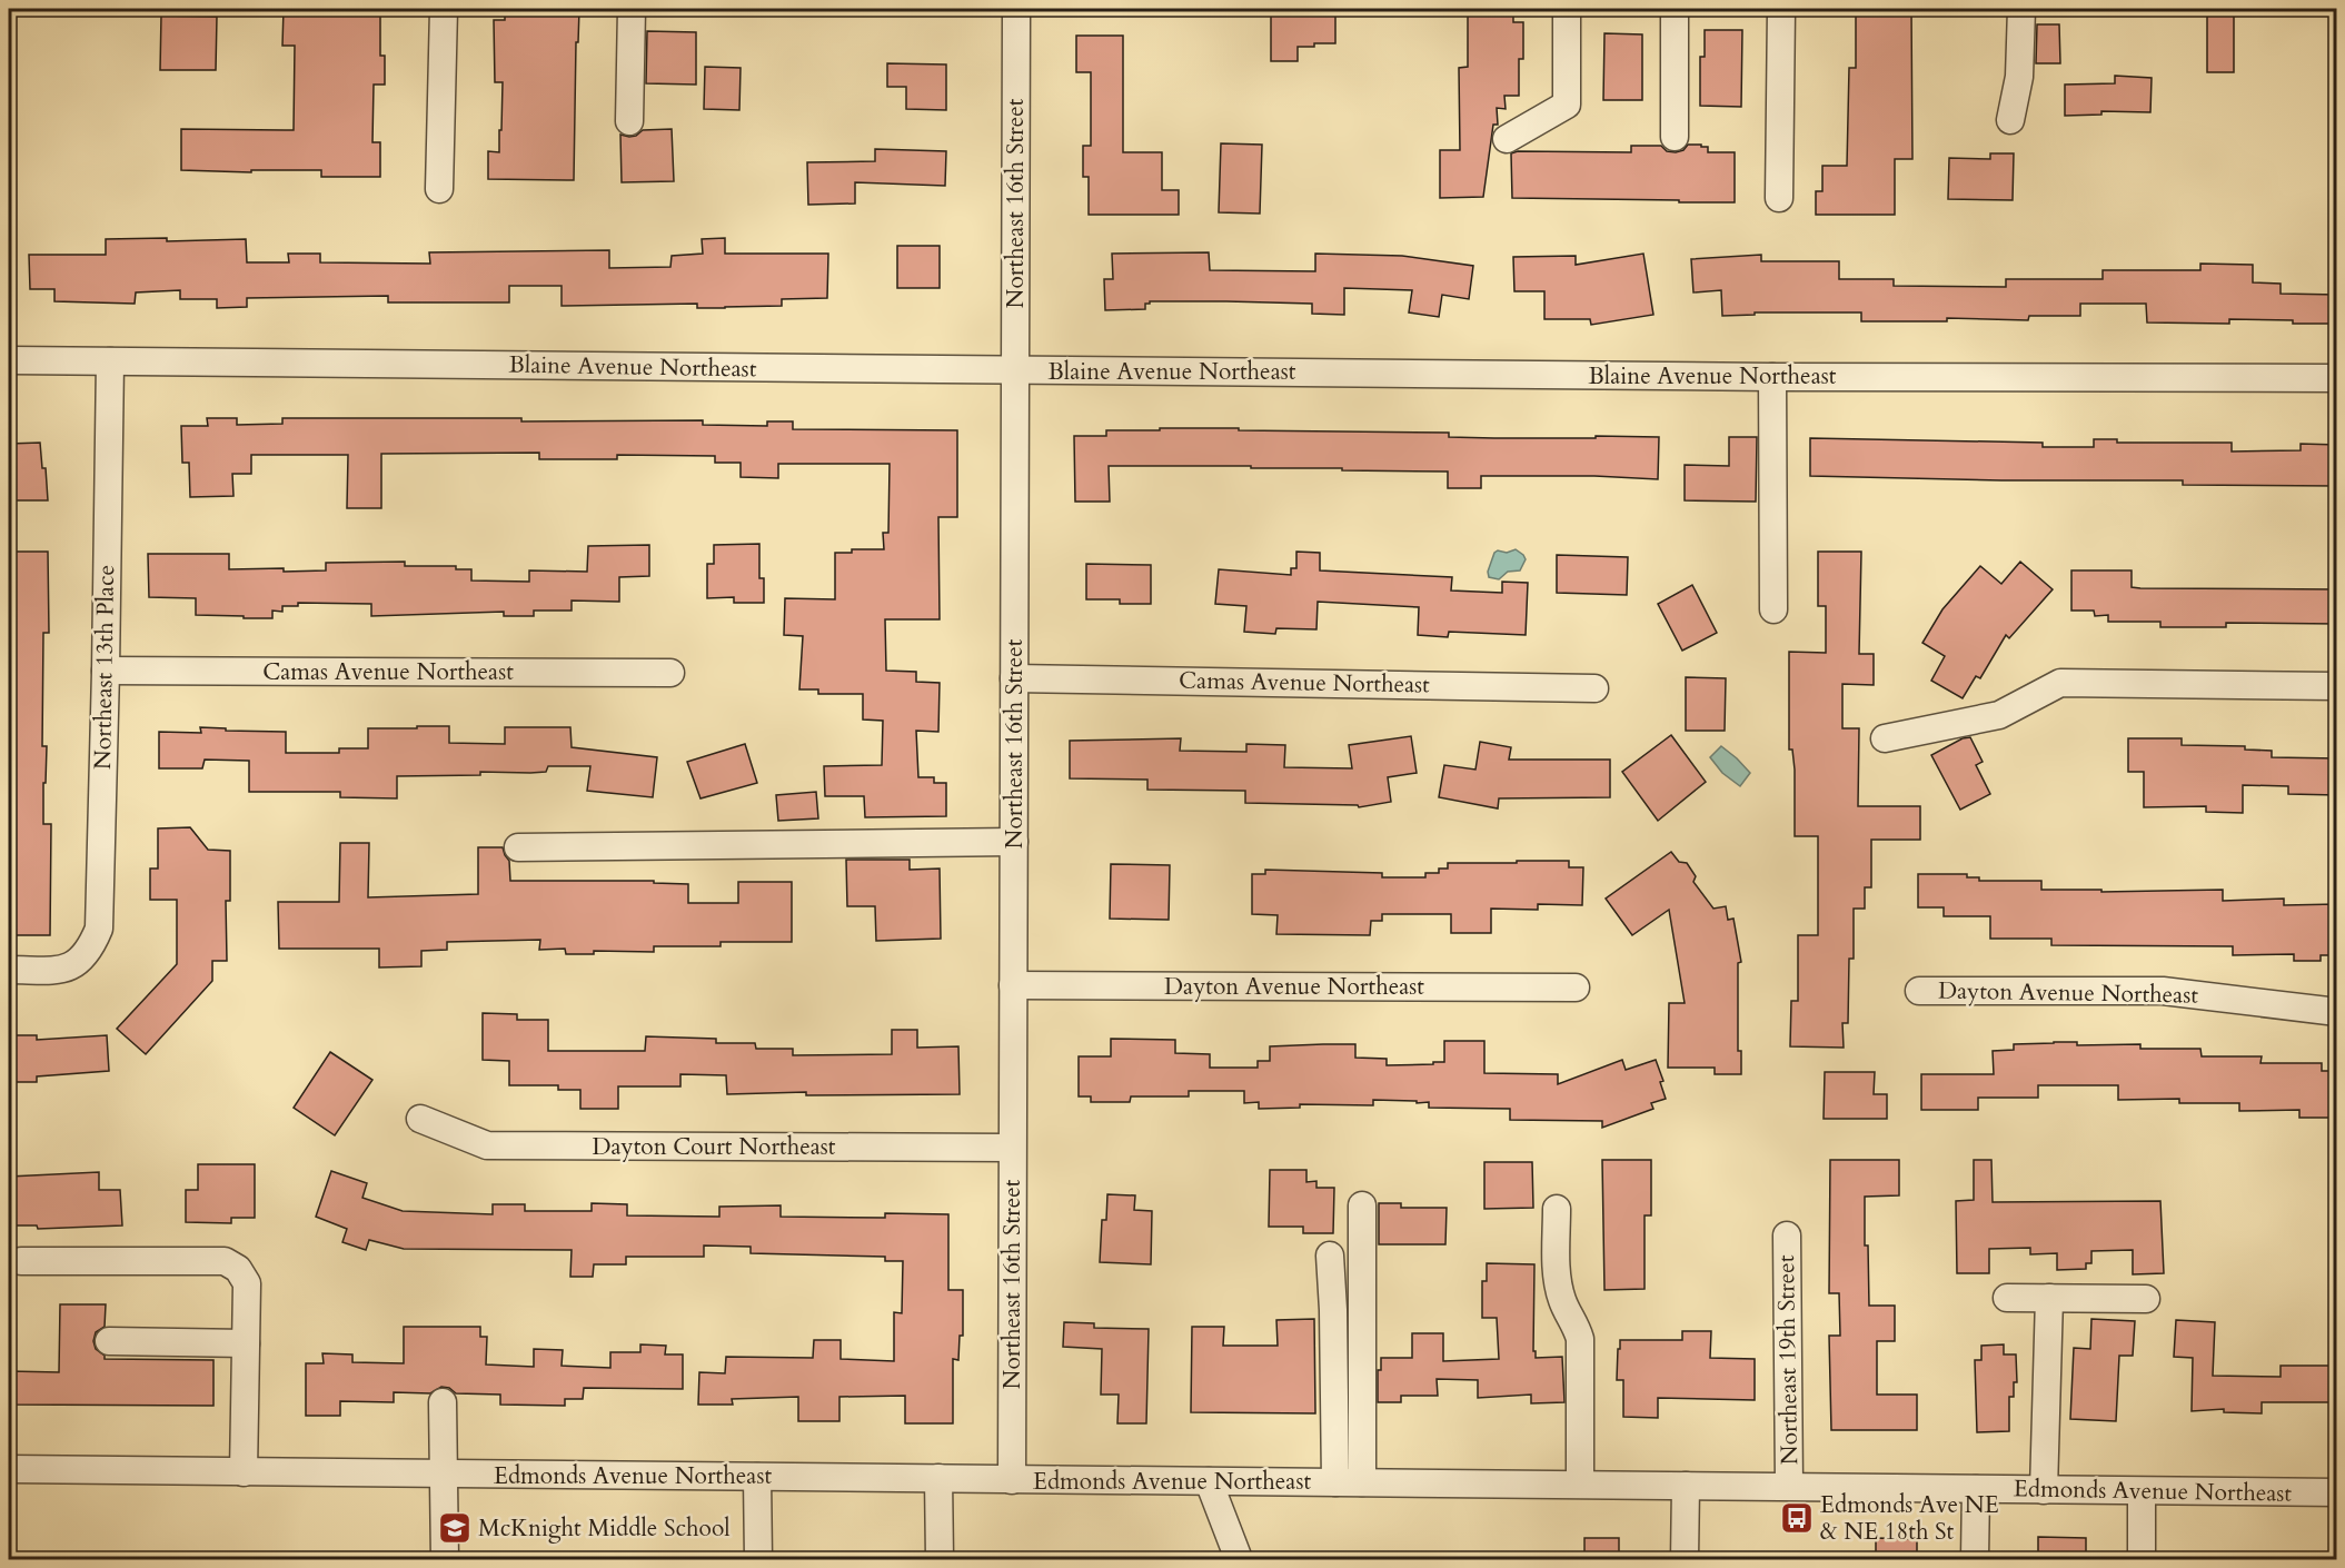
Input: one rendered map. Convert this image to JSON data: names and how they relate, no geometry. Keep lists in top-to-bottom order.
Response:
{
  "streets": {
    "street": [
      "Northeast 16th Street",
      "Blaine Avenue Northeast",
      "Northeast 13th Place",
      "Camas Avenue Northeast",
      "Dayton Avenue Northeast",
      "Dayton Court Northeast",
      "Northeast 19th Street",
      "Edmonds Avenue Northeast"
    ]
  },
  "crossings": [
    ["Northeast 16th Street", "Blaine Avenue Northeast"],
    ["Northeast 16th Street", "Camas Avenue Northeast"],
    ["Northeast 16th Street", "Dayton Avenue Northeast"],
    ["Northeast 16th Street", "Dayton Court Northeast"],
    ["Northeast 16th Street", "Edmonds Avenue Northeast"],
    ["Blaine Avenue Northeast", "Northeast 13th Place"],
    ["Northeast 13th Place", "Camas Avenue Northeast"],
    ["Northeast 19th Street", "Edmonds Avenue Northeast"]
  ],
  "places": {
    "bus stop": ["Edmonds Ave NE & NE 18th St"],
    "school or university": ["McKnight Middle School"]
  }
}
